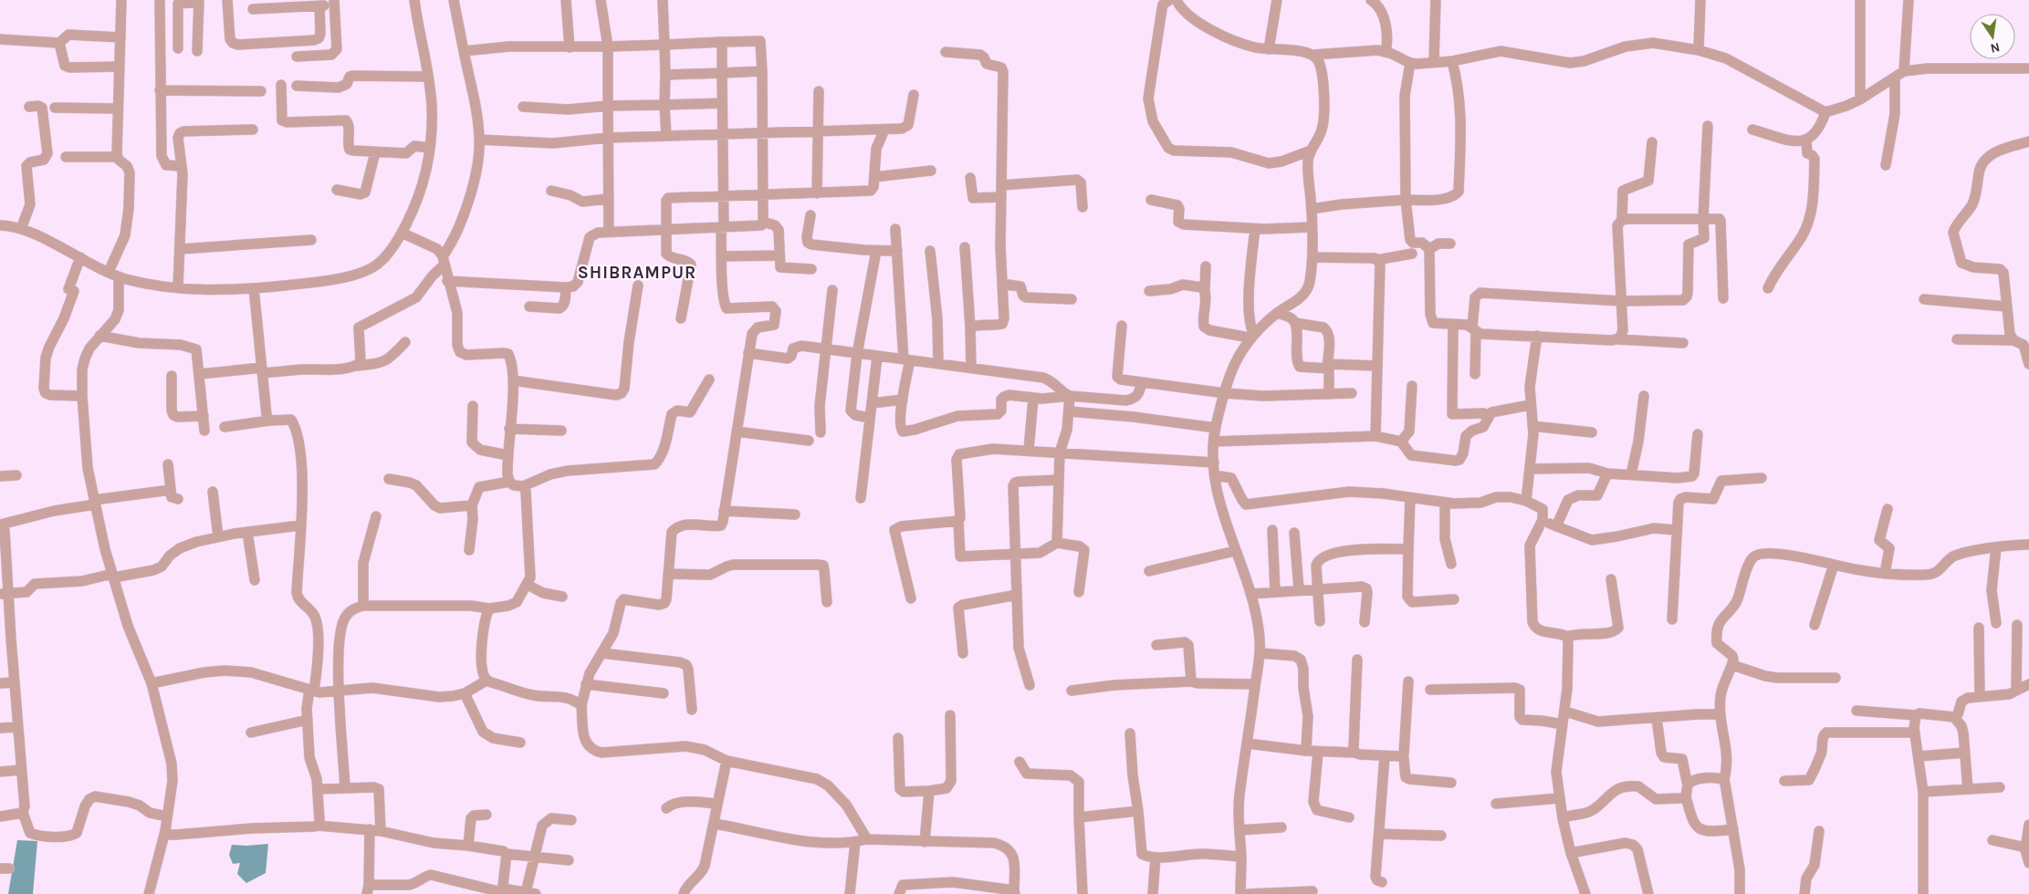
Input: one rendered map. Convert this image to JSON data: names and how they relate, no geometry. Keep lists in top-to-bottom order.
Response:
{
  "districts": ["SHIBRAMPUR"],
  "north": "bottom"
}
